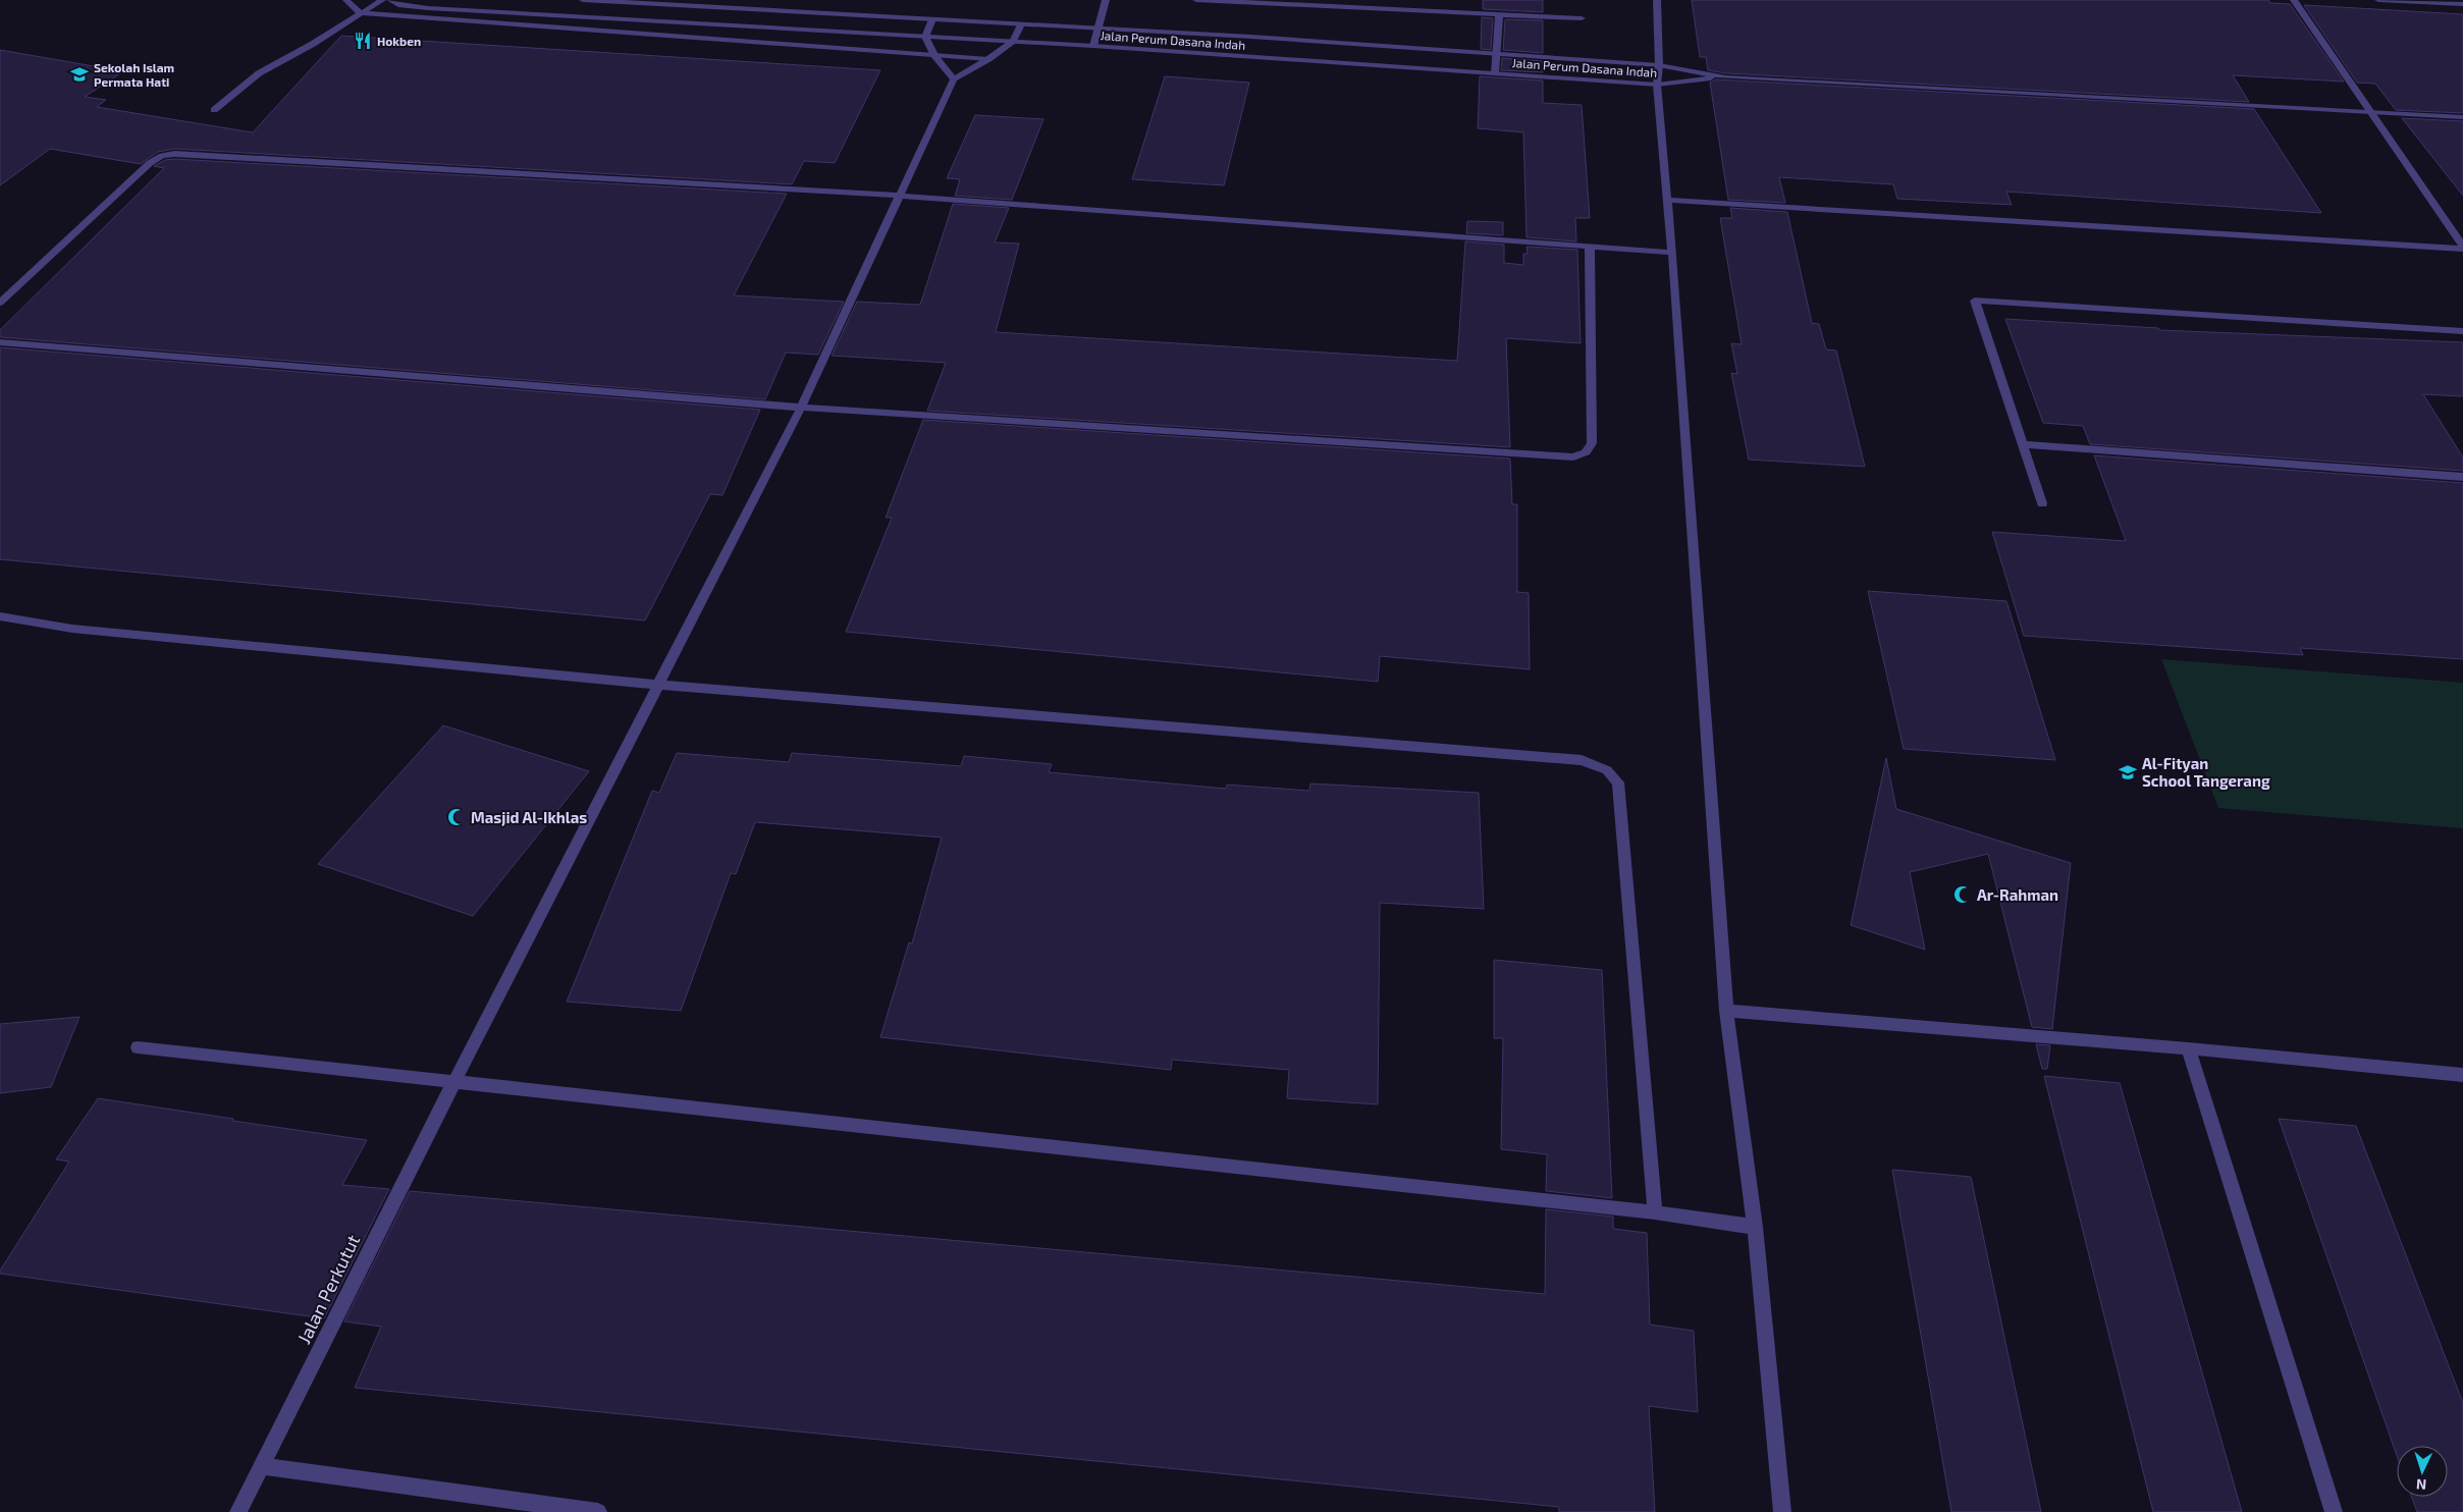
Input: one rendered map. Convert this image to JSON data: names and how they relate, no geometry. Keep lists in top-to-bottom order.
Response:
{
  "streets": {
    "street": ["Jalan Perum Dasana Indah", "Jalan Perkutut"]
  },
  "places": {
    "restaurant": ["Hokben"],
    "school or university": ["Sekolah Islam Permata Hati", "Al-Fityan School Tangerang"],
    "mosque": ["Masjid Al-Ikhlas", "Ar-Rahman"]
  },
  "north": "bottom"
}
